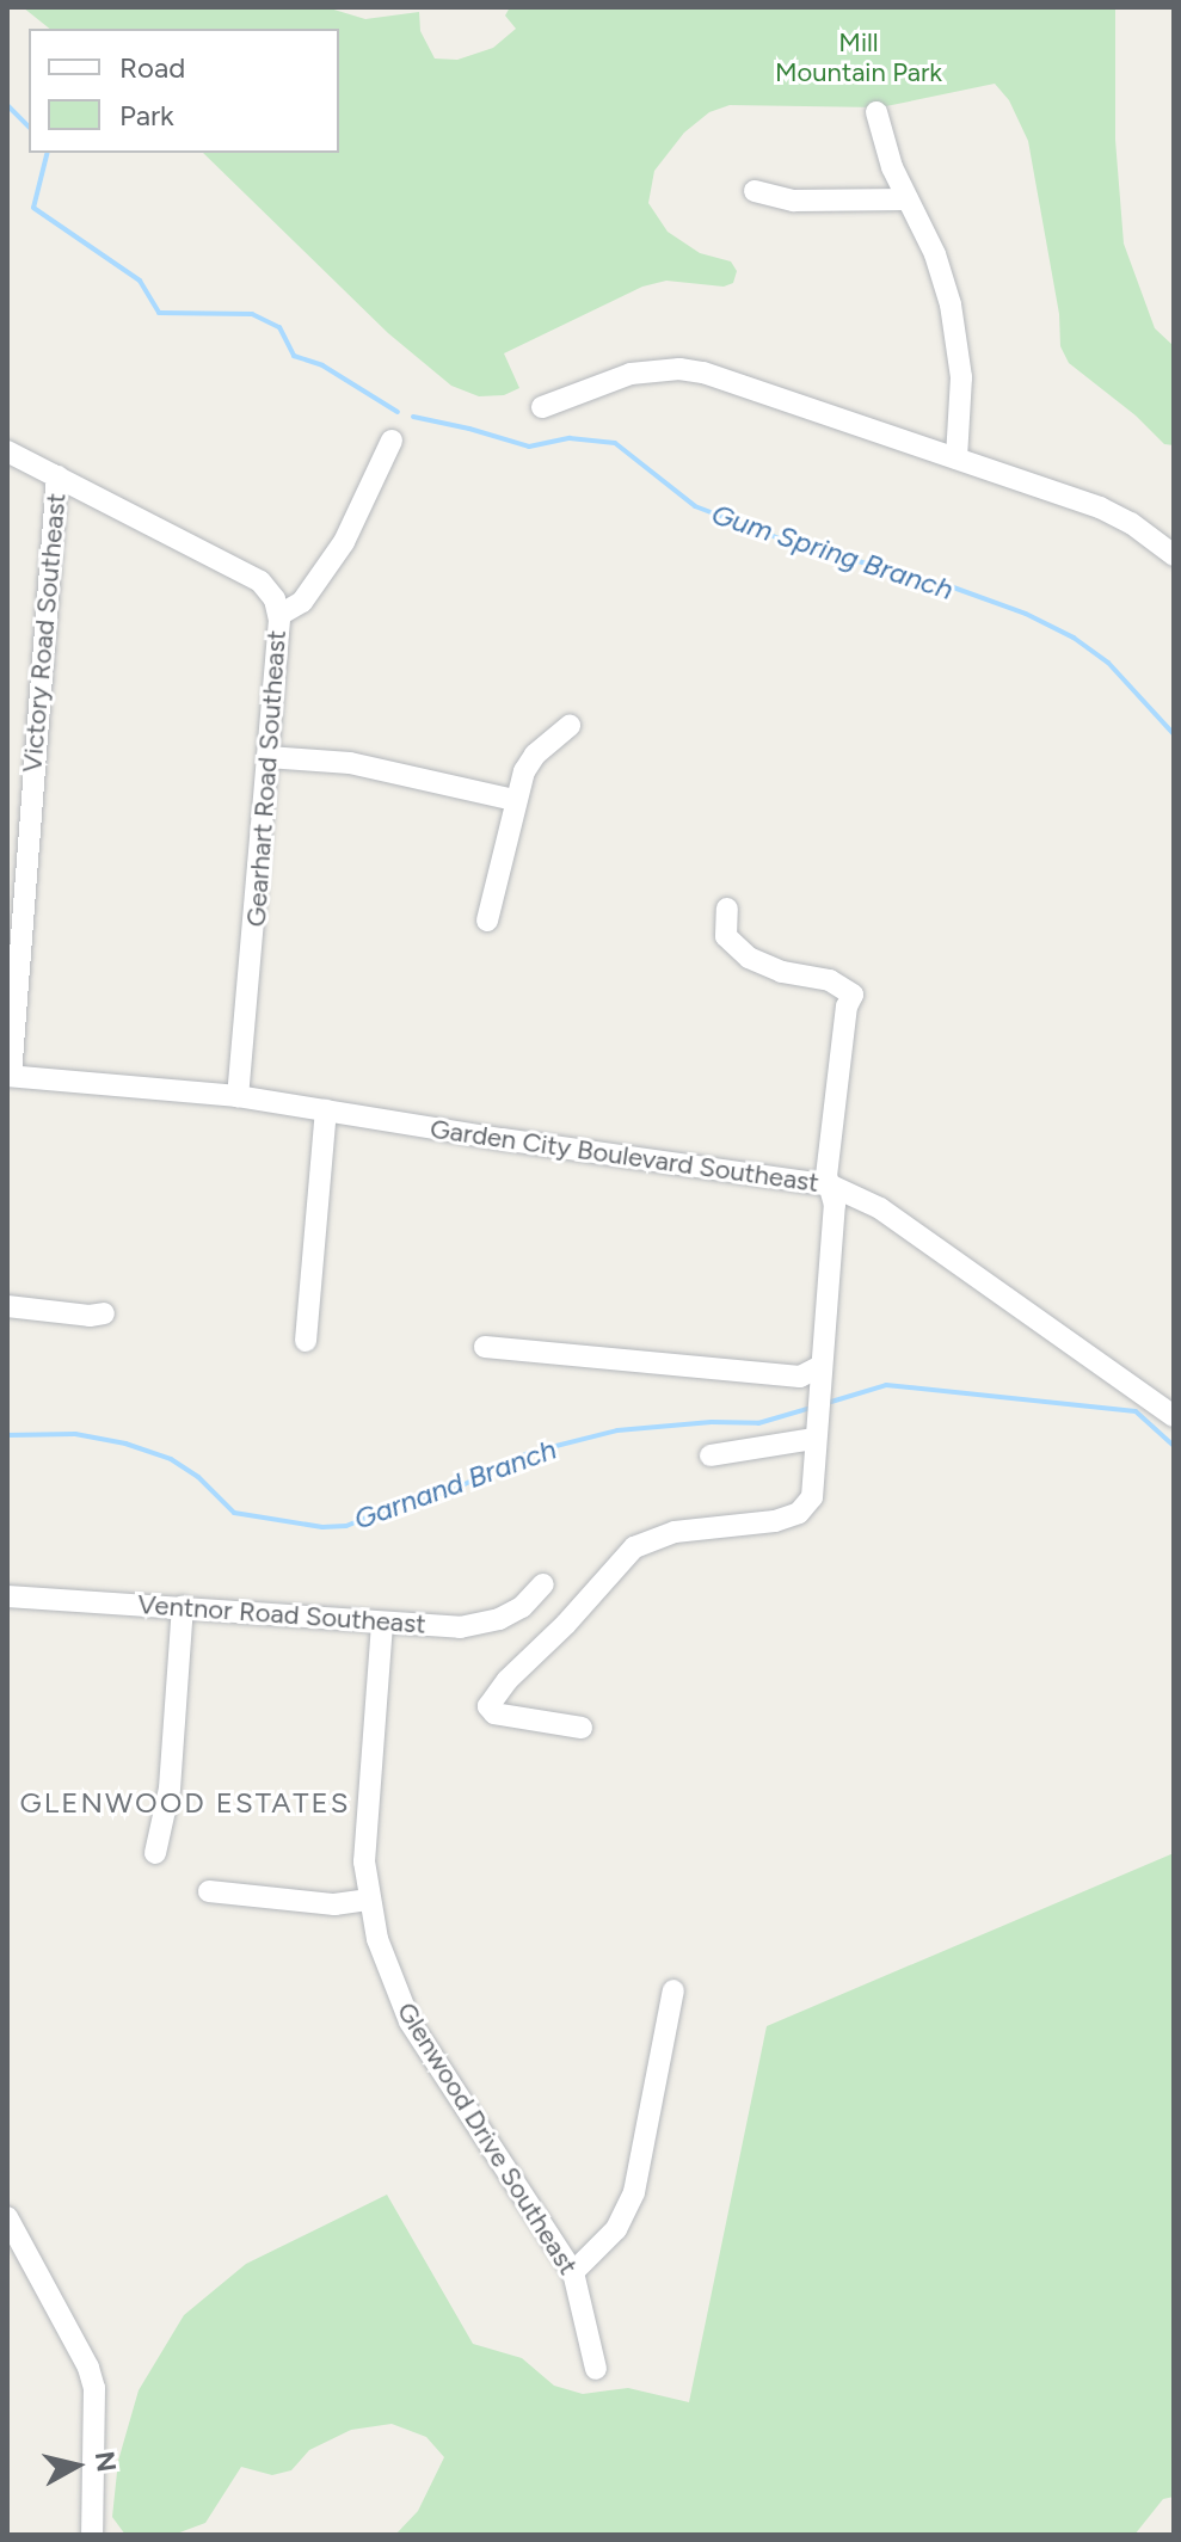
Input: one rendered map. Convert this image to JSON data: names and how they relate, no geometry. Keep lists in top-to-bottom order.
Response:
{
  "streets": {
    "street": [
      "Victory Road Southeast",
      "Gearhart Road Southeast",
      "Garden City Boulevard Southeast",
      "Ventnor Road Southeast",
      "Glenwood Drive Southeast"
    ]
  },
  "crossings": [
    ["Victory Road Southeast", "Garden City Boulevard Southeast"],
    ["Gearhart Road Southeast", "Garden City Boulevard Southeast"],
    ["Ventnor Road Southeast", "Glenwood Drive Southeast"]
  ],
  "districts": ["GLENWOOD ESTATES"],
  "water": ["Gum Spring Branch", "Garnand Branch"],
  "parks": ["Mill Mountain Park"],
  "legend": ["Road", "Park"],
  "north": "right"
}
